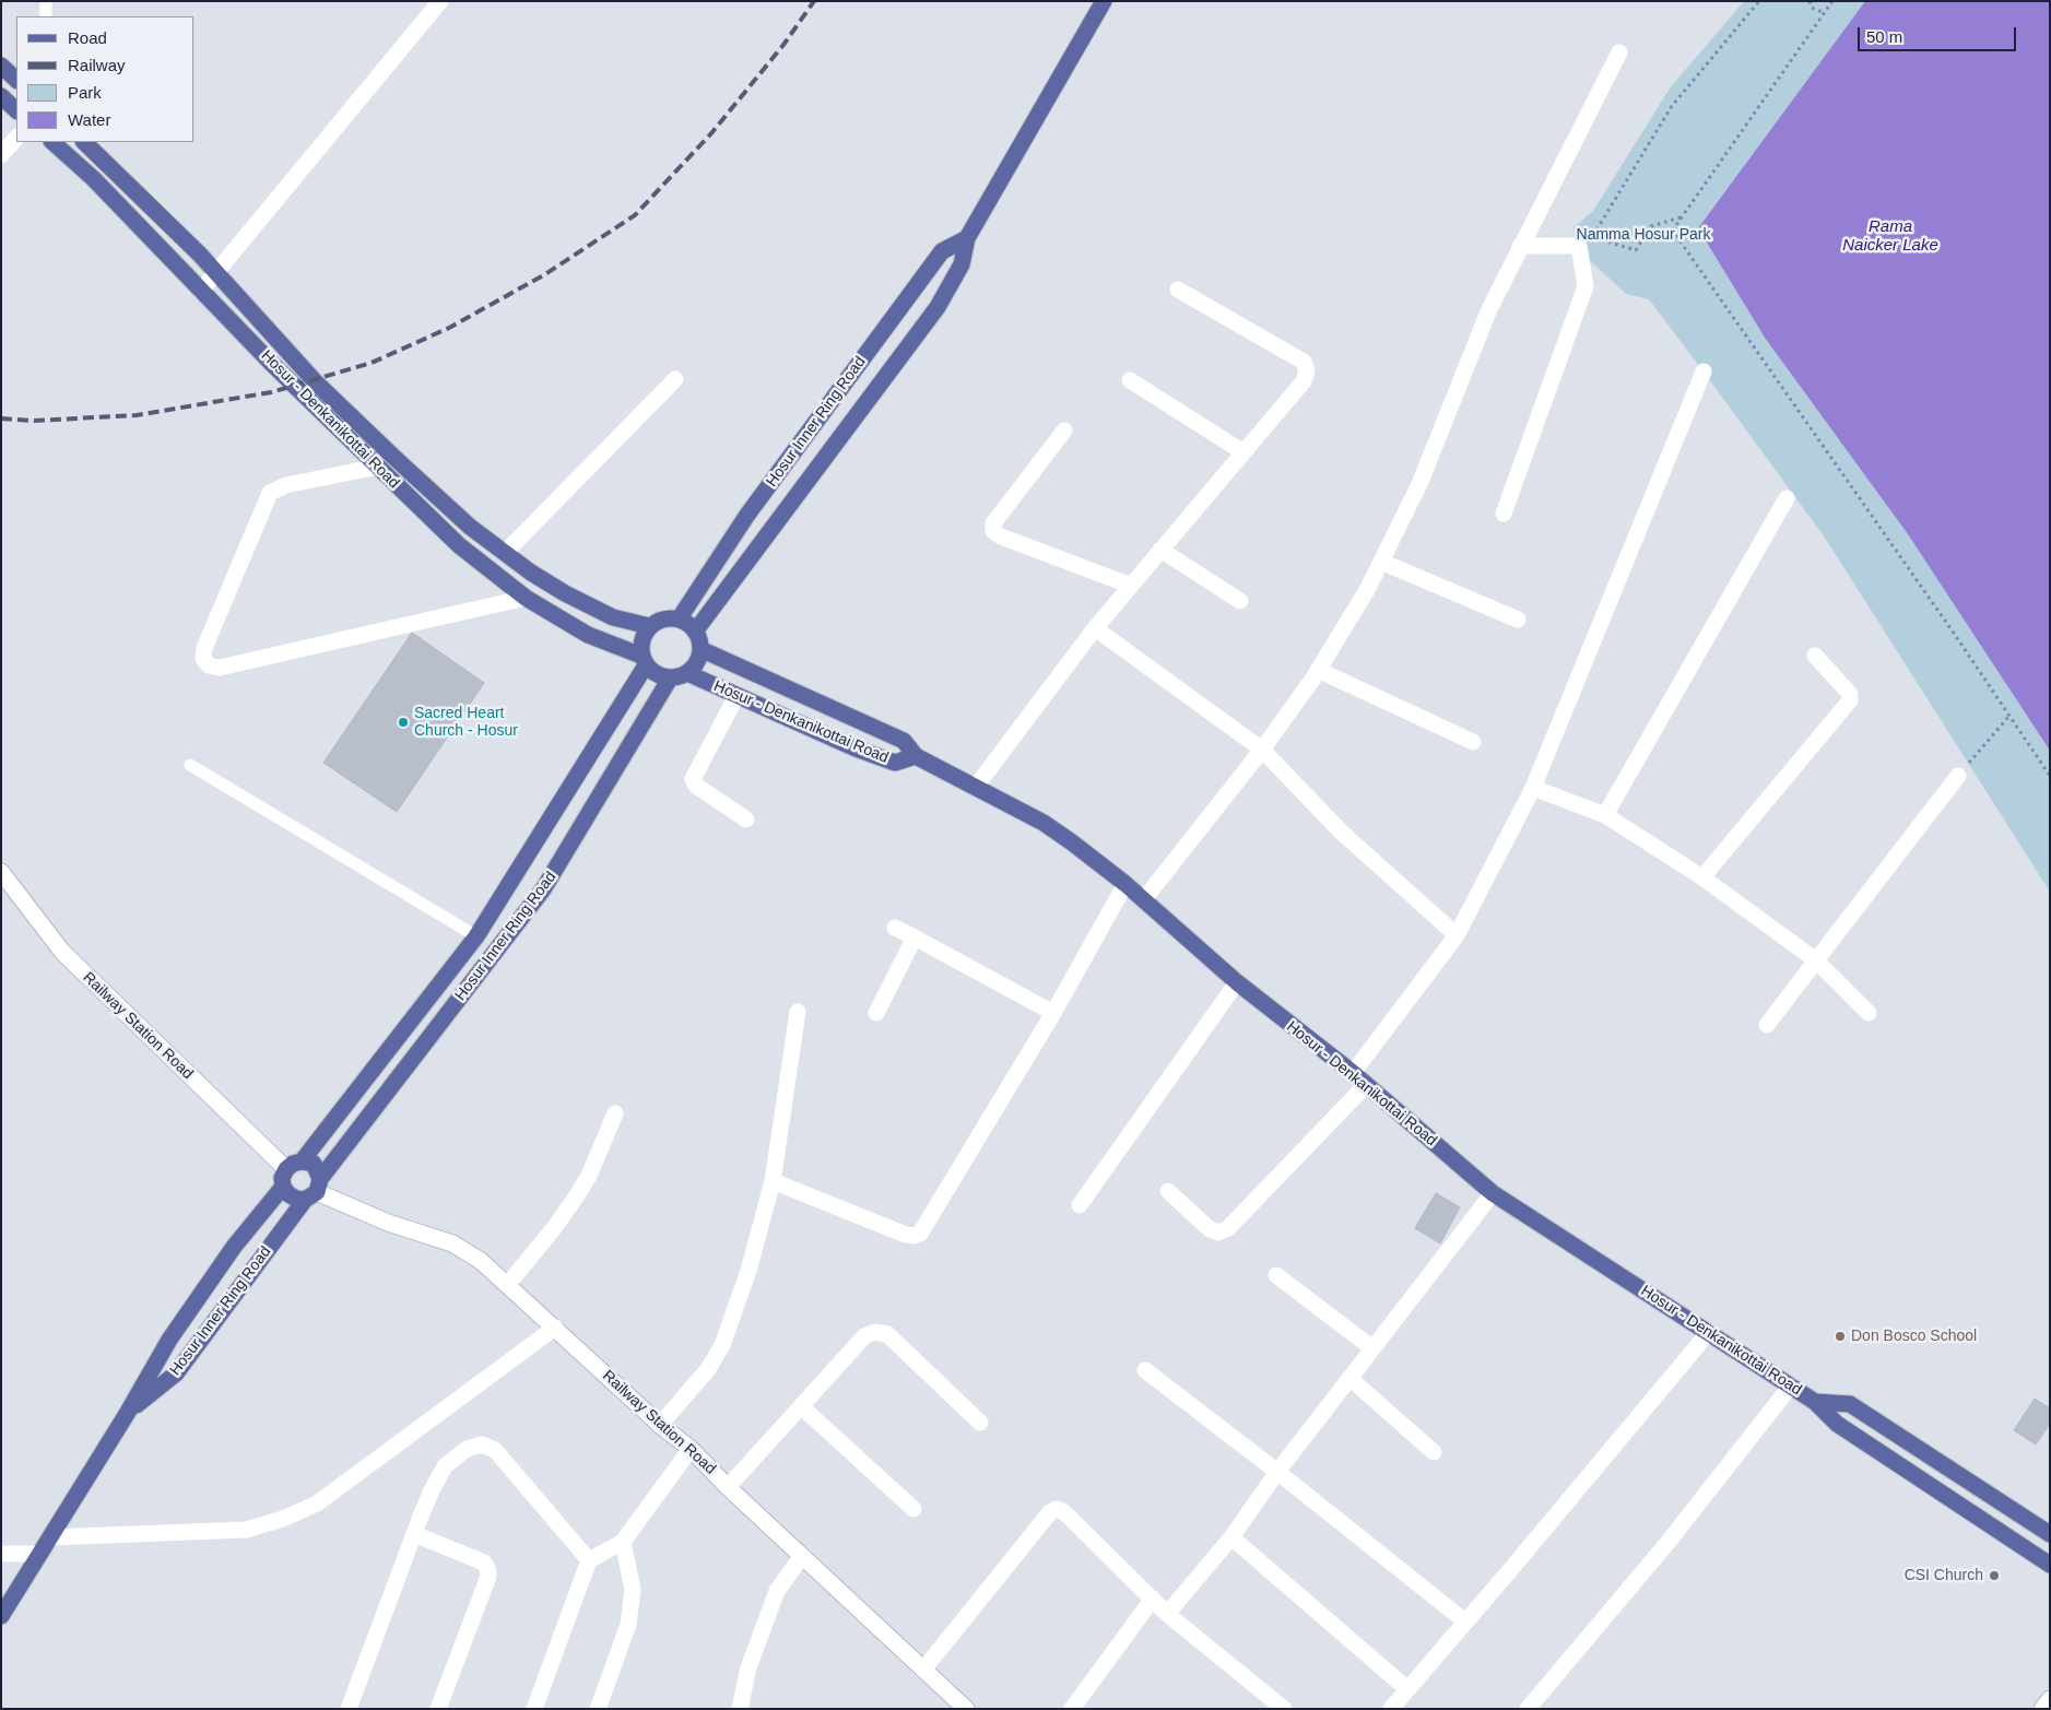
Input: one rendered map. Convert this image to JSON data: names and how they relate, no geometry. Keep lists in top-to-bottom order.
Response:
{
  "streets": {
    "main road": ["Hosur - Denkanikottai Road", "Hosur Inner Ring Road"],
    "street": ["Railway Station Road"]
  },
  "crossings": [
    ["Hosur - Denkanikottai Road", "Hosur Inner Ring Road"],
    ["Hosur Inner Ring Road", "Railway Station Road"]
  ],
  "water": ["Rama Naicker Lake"],
  "parks": ["Namma Hosur Park"],
  "places": ["Sacred Heart Church - Hosur", "Don Bosco School", "CSI Church"],
  "legend": [
    "Road",
    "Railway",
    "Park",
    "Water"
  ],
  "scale_bar": "50 m"
}
